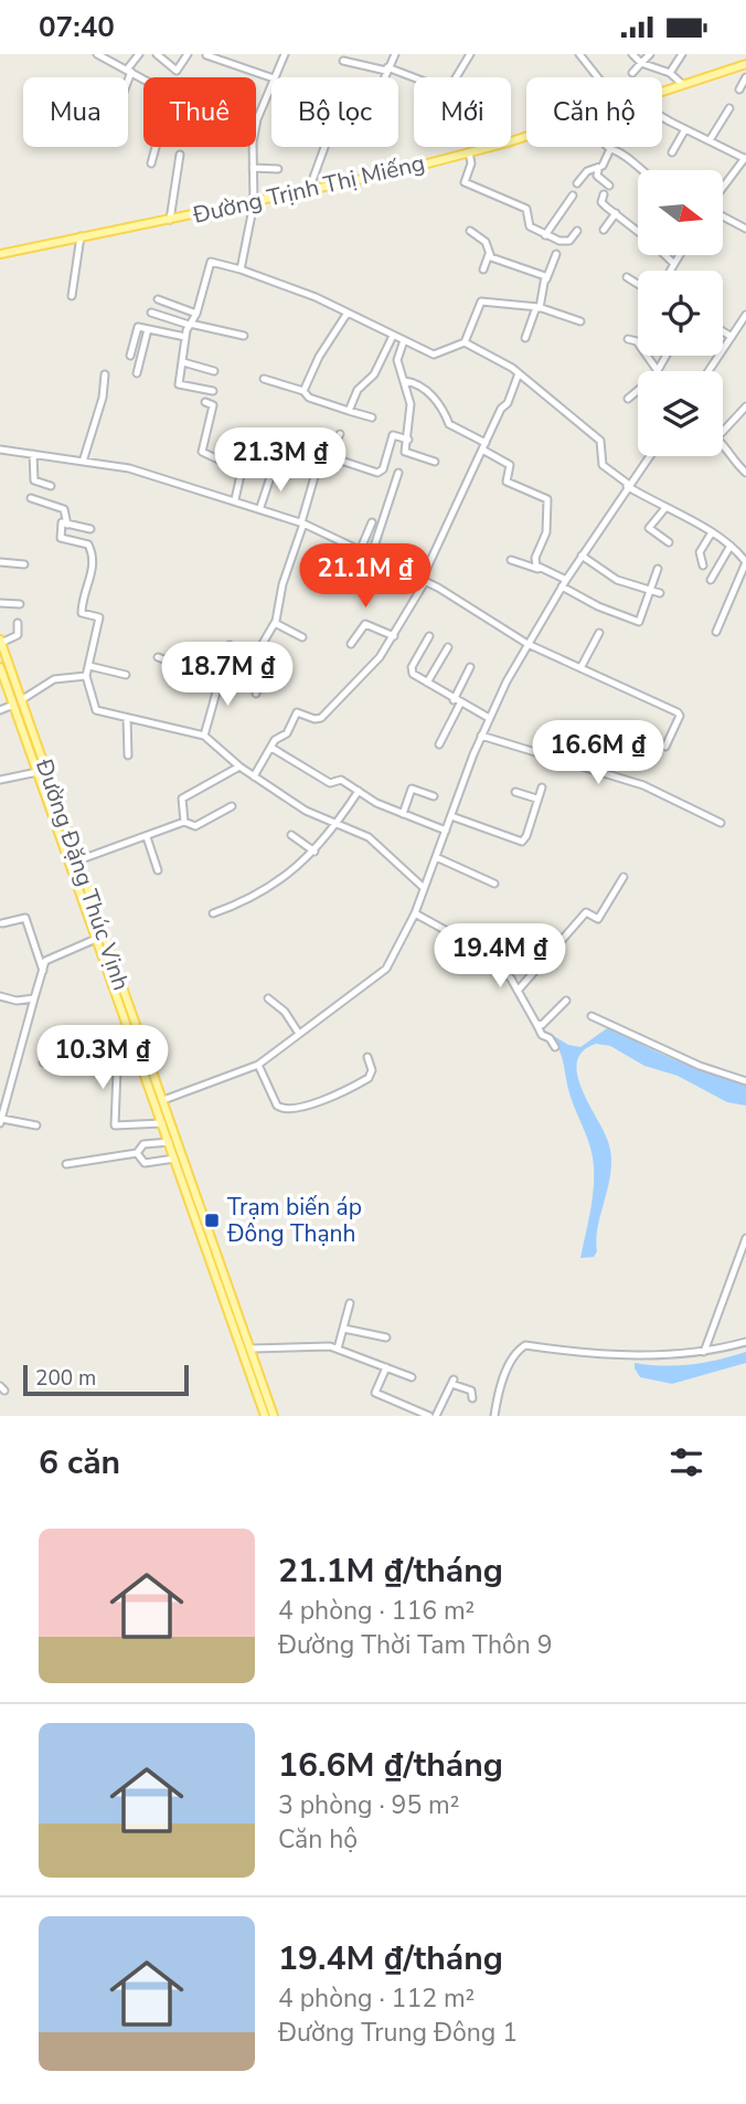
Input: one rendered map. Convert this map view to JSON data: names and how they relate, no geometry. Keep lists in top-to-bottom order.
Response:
{
  "streets": {
    "main road": ["Đường Trịnh Thị Miếng", "Đường Đặng Thúc Vịnh"]
  },
  "places": {
    "transit": ["Trạm biến áp Đông Thạnh"]
  },
  "scale_bar": "200 m",
  "north": "right",
  "page": {
    "status": "07:40",
    "chip": [
      "Mua",
      "Thuê",
      "Bộ lọc",
      "Mới",
      "Căn hộ"
    ],
    "price": [
      "21.3M ₫",
      "21.1M ₫",
      "18.7M ₫",
      "16.6M ₫",
      "19.4M ₫",
      "10.3M ₫"
    ],
    "scale": "200 m",
    "heading": "6 căn",
    "list": [
      {
        "name": "21.1M ₫/tháng",
        "note": "4 phòng · 116 m² · Đường Thời Tam Thôn 9"
      },
      {
        "name": "16.6M ₫/tháng",
        "note": "3 phòng · 95 m² · Căn hộ"
      },
      {
        "name": "19.4M ₫/tháng",
        "note": "4 phòng · 112 m² · Đường Trung Đông 1"
      }
    ]
  }
}
